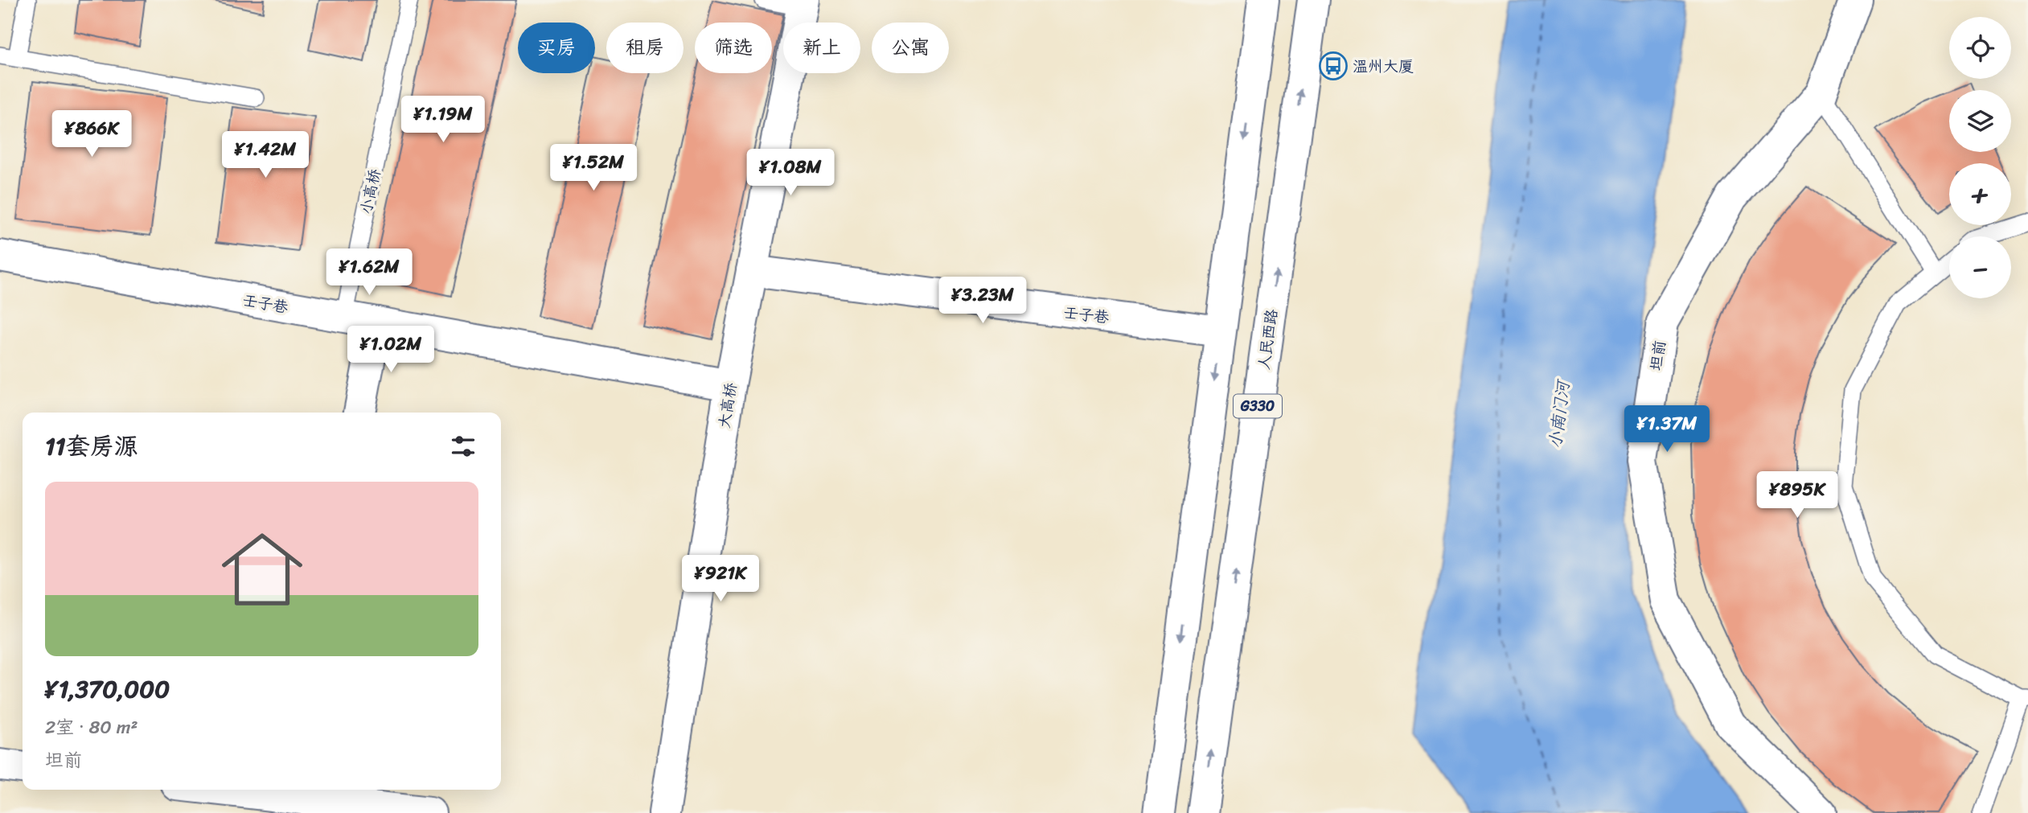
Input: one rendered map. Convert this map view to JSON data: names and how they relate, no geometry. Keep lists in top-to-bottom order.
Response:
{
  "streets": {
    "main road": [
      "壬子巷",
      "人民西路",
      "坦前",
      "大高桥",
      "G330"
    ],
    "lane": ["小高桥"]
  },
  "crossings": [
    ["小高桥", "壬子巷"],
    ["壬子巷", "大高桥"],
    ["壬子巷", "G330"]
  ],
  "water": ["小南门河"],
  "places": {
    "bus stop": ["温州大厦"]
  },
  "page": {
    "map_buttons": ["+", "−"],
    "chip": [
      "买房",
      "租房",
      "筛选",
      "新上",
      "公寓"
    ],
    "price": [
      "¥1.19M",
      "¥866K",
      "¥1.42M",
      "¥1.52M",
      "¥1.08M",
      "¥1.62M",
      "¥3.23M",
      "¥1.02M",
      "¥1.37M",
      "¥895K",
      "¥921K"
    ],
    "heading": "11套房源",
    "list": [
      {
        "name": "¥1,370,000",
        "note": "2室 · 80 m² · 坦前"
      }
    ]
  }
}
